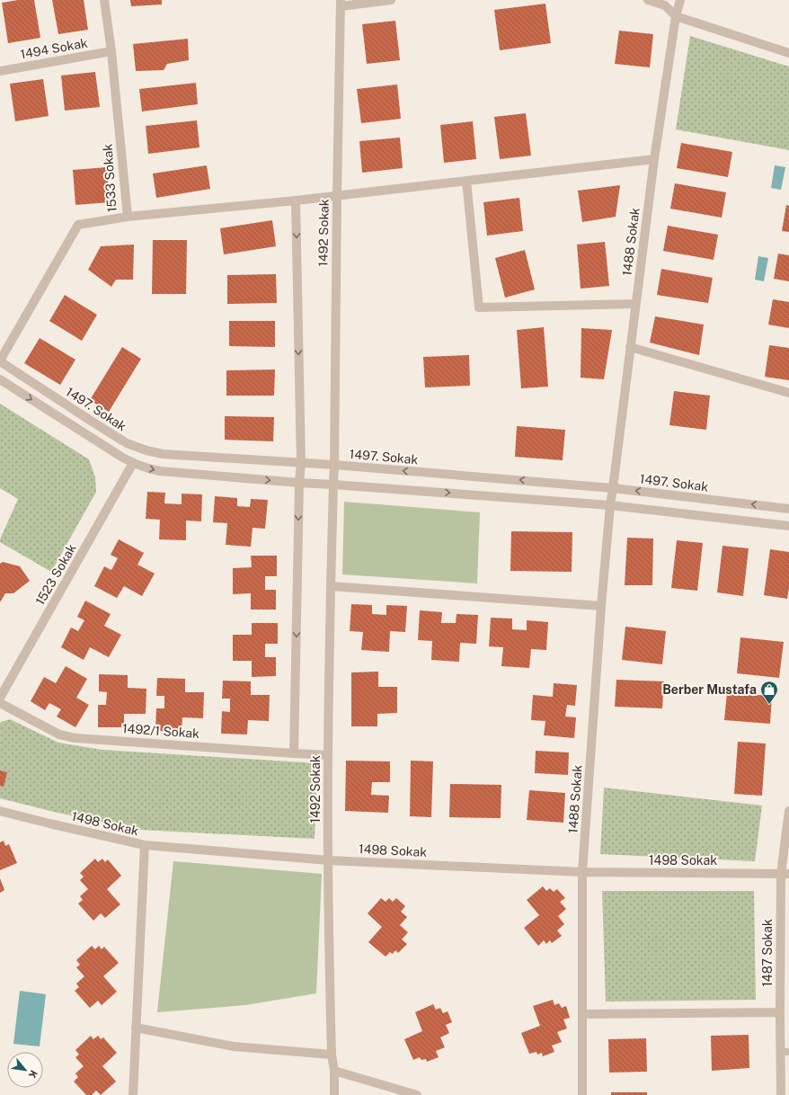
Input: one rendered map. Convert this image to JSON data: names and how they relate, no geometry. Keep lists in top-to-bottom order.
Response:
{
  "streets": {
    "street": [
      "1494 Sokak",
      "1533 Sokak",
      "1492 Sokak",
      "1488 Sokak",
      "1497. Sokak",
      "1523 Sokak",
      "1492/1 Sokak",
      "1498 Sokak",
      "1487 Sokak"
    ]
  },
  "crossings": [
    ["1494 Sokak", "1533 Sokak"],
    ["1533 Sokak", "1497. Sokak"],
    ["1492 Sokak", "1497. Sokak"],
    ["1492 Sokak", "1492/1 Sokak"],
    ["1492 Sokak", "1498 Sokak"],
    ["1488 Sokak", "1497. Sokak"],
    ["1488 Sokak", "1498 Sokak"],
    ["1498 Sokak", "1487 Sokak"]
  ],
  "places": {
    "shop": ["Berber Mustafa"]
  },
  "north": "bottom right"
}
